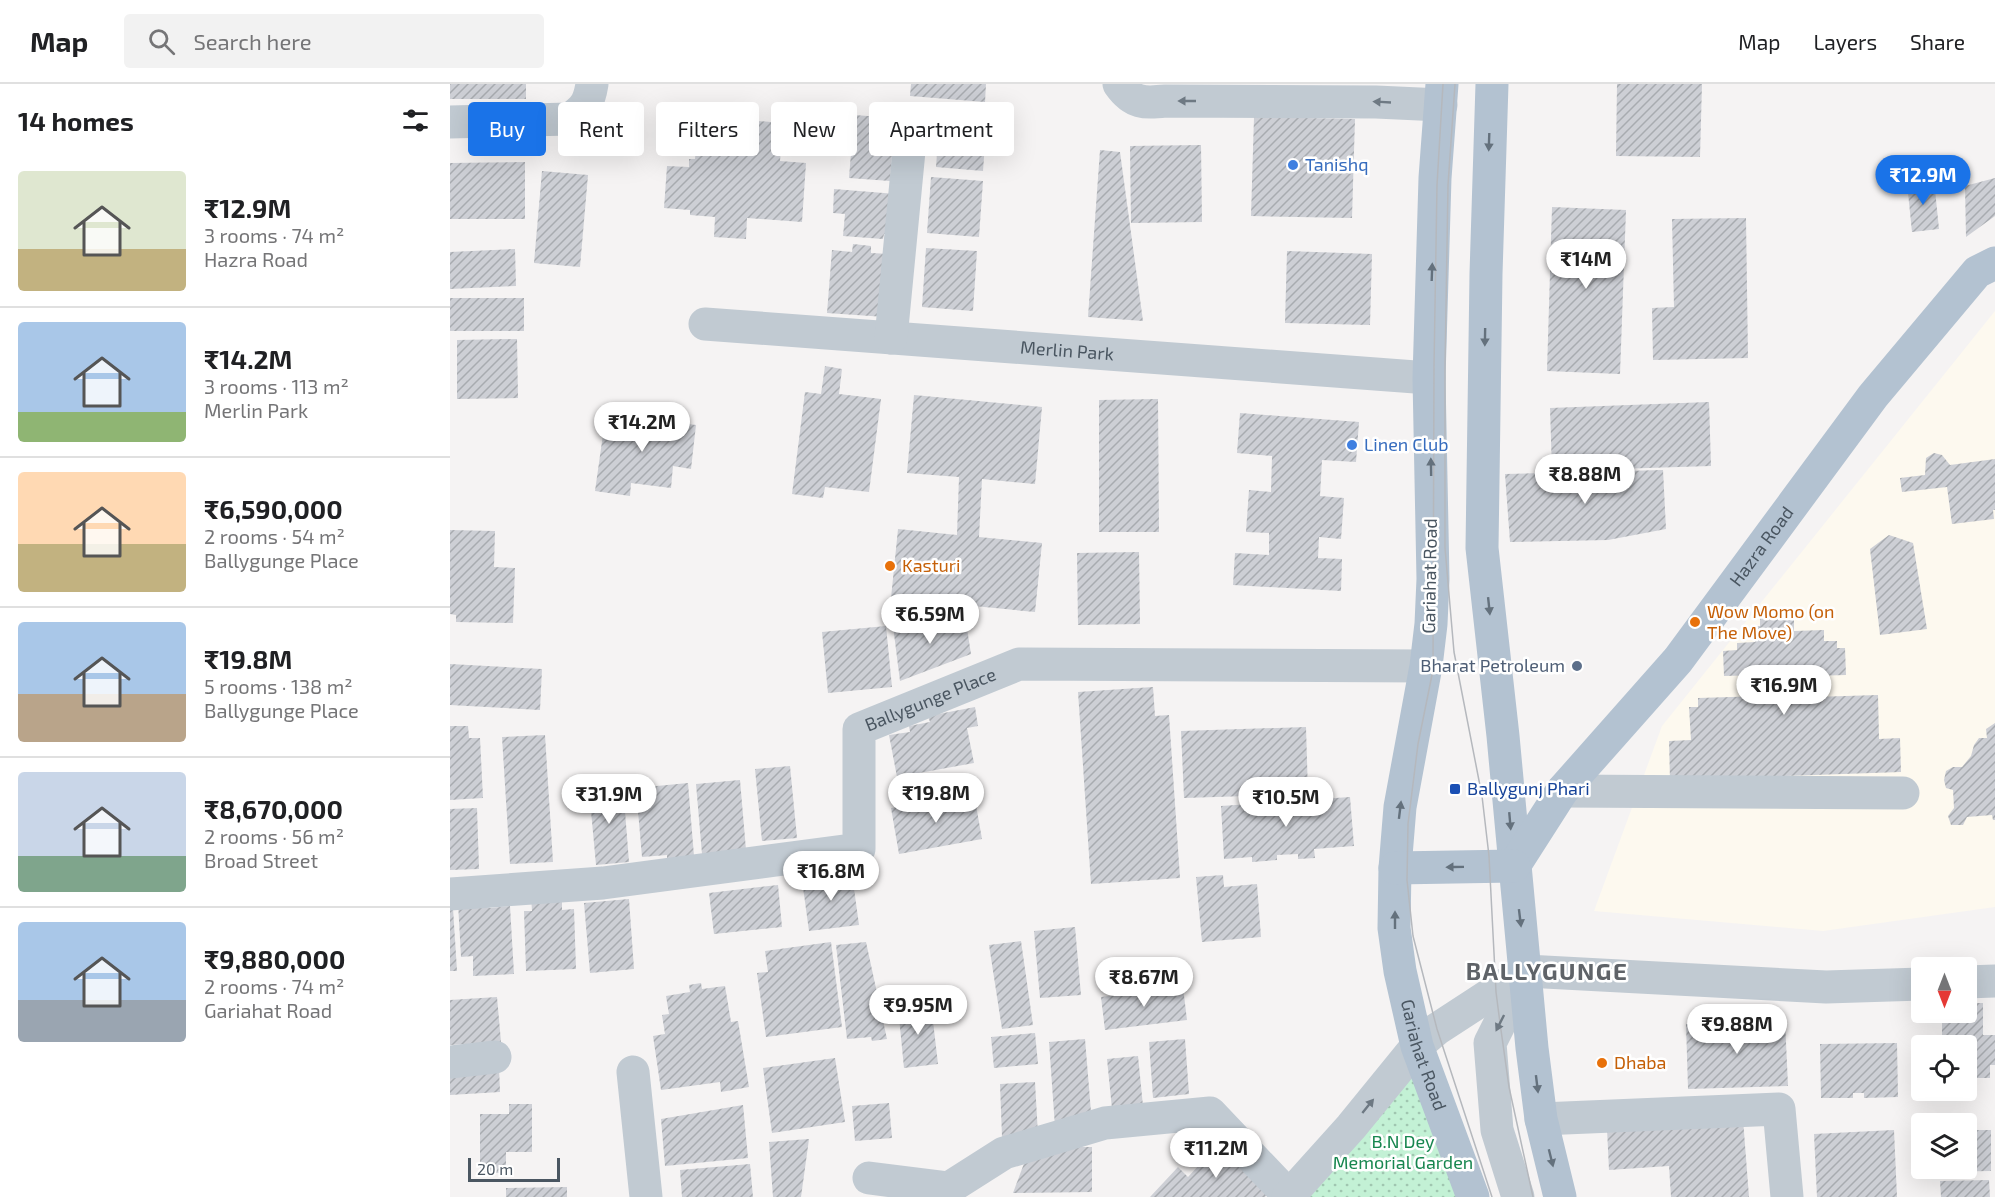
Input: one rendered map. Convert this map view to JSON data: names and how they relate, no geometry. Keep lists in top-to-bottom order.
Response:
{
  "streets": {
    "main road": ["Hazra Road", "Gariahat Road"],
    "street": ["Merlin Park", "Ballygunge Place"]
  },
  "crossings": [
    ["Merlin Park", "Gariahat Road"],
    ["Gariahat Road", "Ballygunge Place"]
  ],
  "districts": ["BALLYGUNGE"],
  "parks": ["B.N Dey Memorial Garden"],
  "places": {
    "other": [
      "Tanishq",
      "Linen Club",
      "Kasturi",
      "Wow Momo (on The Move)",
      "Bharat Petroleum",
      "Dhaba"
    ],
    "transit": ["Ballygunj Phari"]
  },
  "scale_bar": "20 m",
  "north": "bottom",
  "page": {
    "header": "Map",
    "search": "Search here",
    "nav": ["Map", "Layers", "Share"],
    "heading": "14 homes",
    "chip": [
      "Buy",
      "Rent",
      "Filters",
      "New",
      "Apartment"
    ],
    "price": [
      "₹12.9M",
      "₹14M",
      "₹14.2M",
      "₹8.88M",
      "₹6.59M",
      "₹16.9M",
      "₹19.8M",
      "₹31.9M",
      "₹10.5M",
      "₹16.8M",
      "₹8.67M",
      "₹9.95M",
      "₹9.88M",
      "₹11.2M"
    ],
    "list": [
      {
        "name": "₹12.9M",
        "note": "3 rooms · 74 m² · Hazra Road"
      },
      {
        "name": "₹14.2M",
        "note": "3 rooms · 113 m² · Merlin Park"
      },
      {
        "name": "₹6,590,000",
        "note": "2 rooms · 54 m² · Ballygunge Place"
      },
      {
        "name": "₹19.8M",
        "note": "5 rooms · 138 m² · Ballygunge Place"
      },
      {
        "name": "₹8,670,000",
        "note": "2 rooms · 56 m² · Broad Street"
      },
      {
        "name": "₹9,880,000",
        "note": "2 rooms · 74 m² · Gariahat Road"
      }
    ],
    "scale": "20 m"
  }
}
